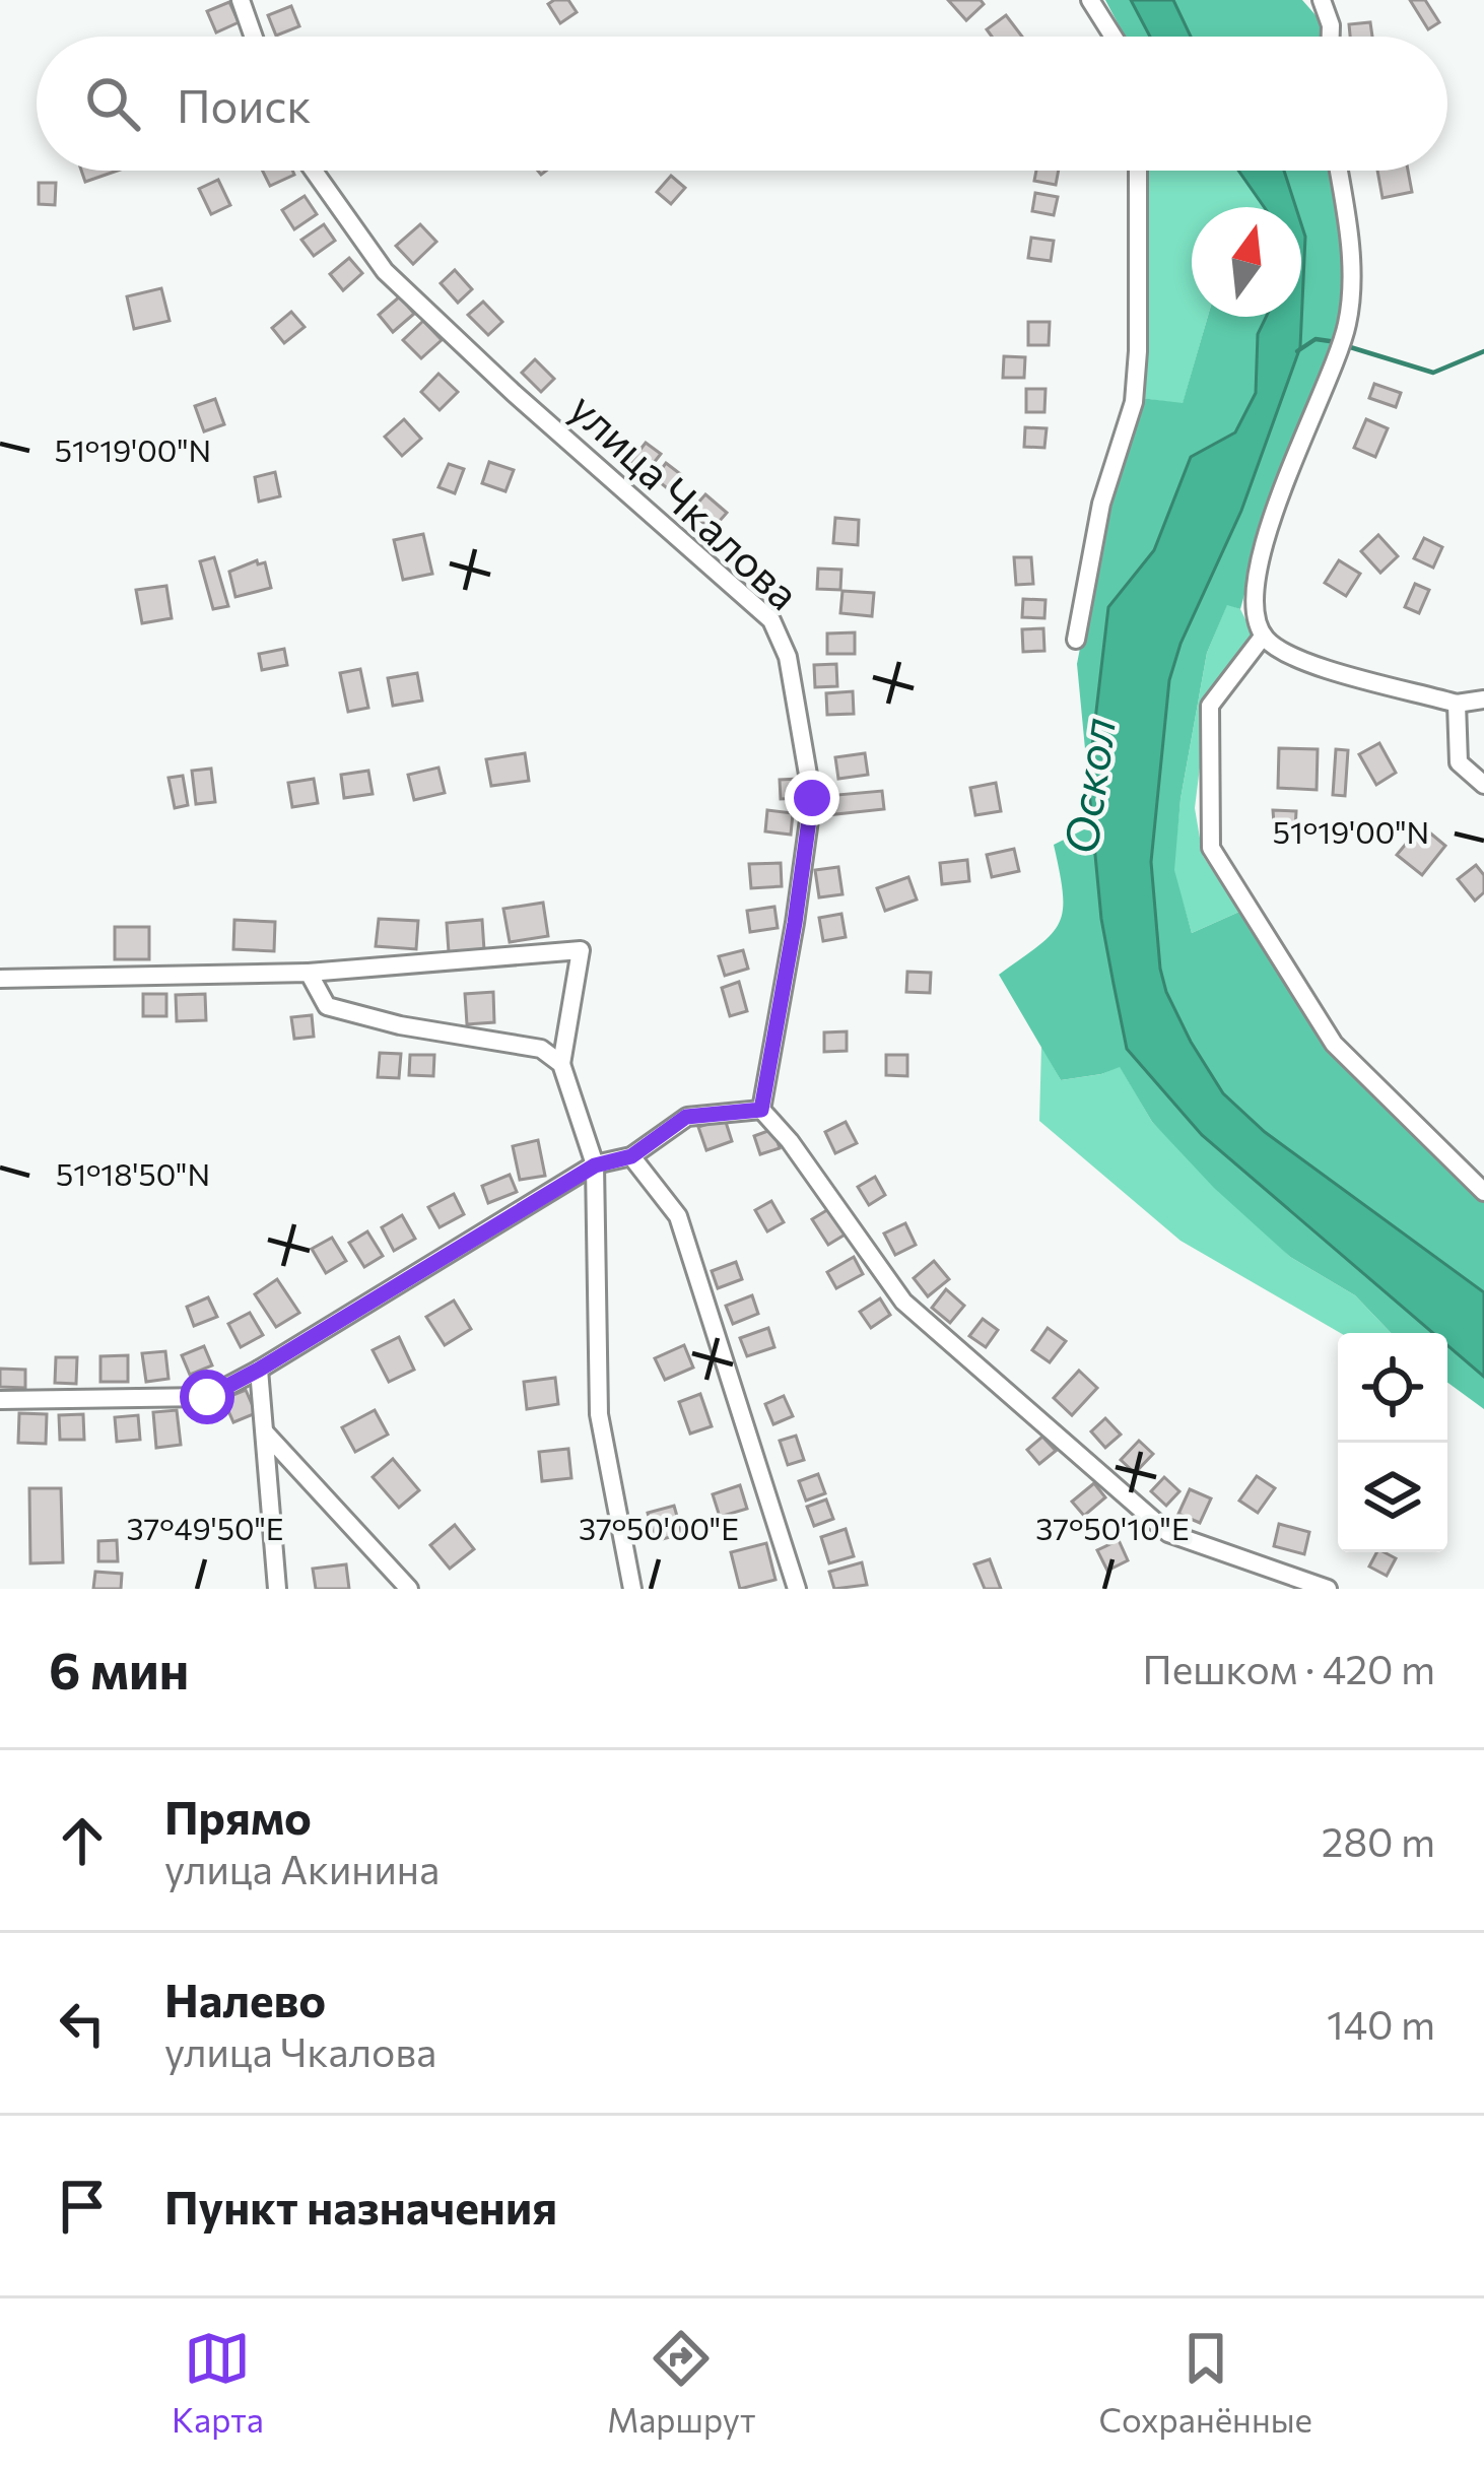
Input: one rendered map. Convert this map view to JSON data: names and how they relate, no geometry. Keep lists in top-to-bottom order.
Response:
{
  "streets": {
    "street": ["улица Чкалова"]
  },
  "water": ["Оскол"],
  "north": "top",
  "page": {
    "search": "Поиск",
    "heading": ["6 мин", "Пешком · 420 m"],
    "list": [
      ["Прямо", "улица Акинина", "280 m"],
      ["Налево", "улица Чкалова", "140 m"],
      "Пункт назначения"
    ],
    "nav": ["Карта", "Маршрут", "Сохранённые"]
  },
  "coordinates": [
    "51°19'00\"N",
    "51°18'50\"N",
    "37°49'50\"E",
    "37°50'00\"E",
    "37°50'10\"E"
  ]
}
